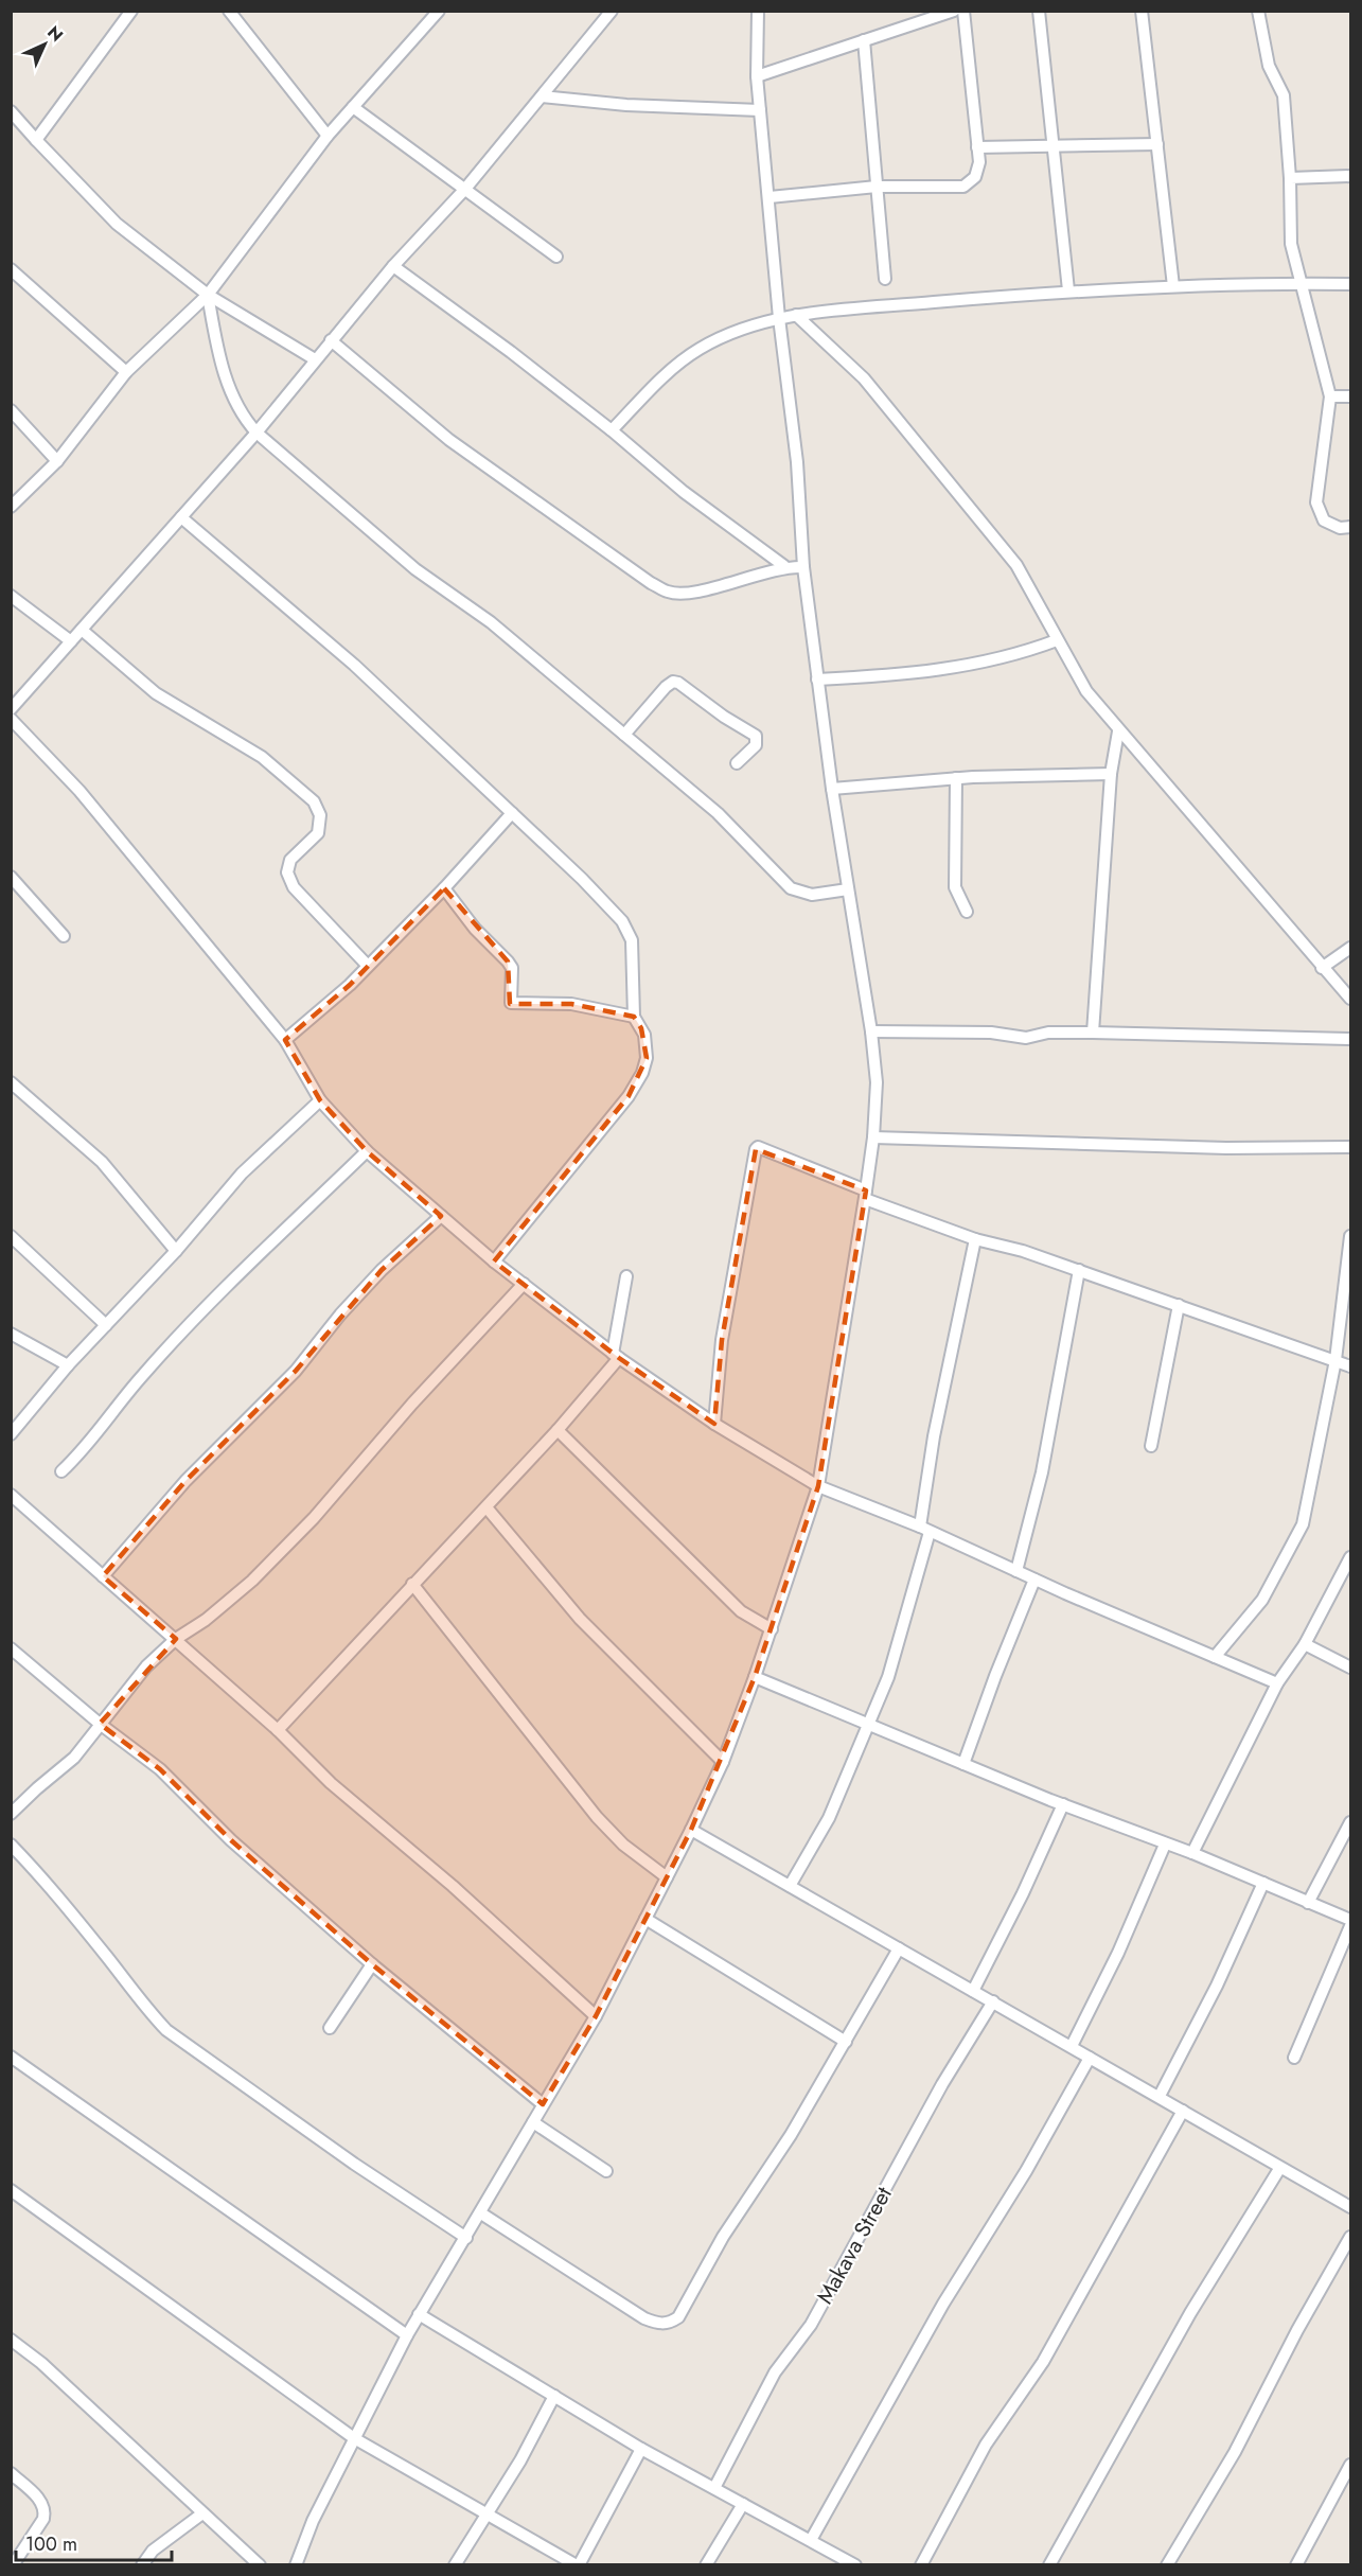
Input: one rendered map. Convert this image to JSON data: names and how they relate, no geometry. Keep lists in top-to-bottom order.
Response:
{
  "streets": {
    "street": ["Makava Street"]
  },
  "scale_bar": "100 m",
  "north": "top right"
}
